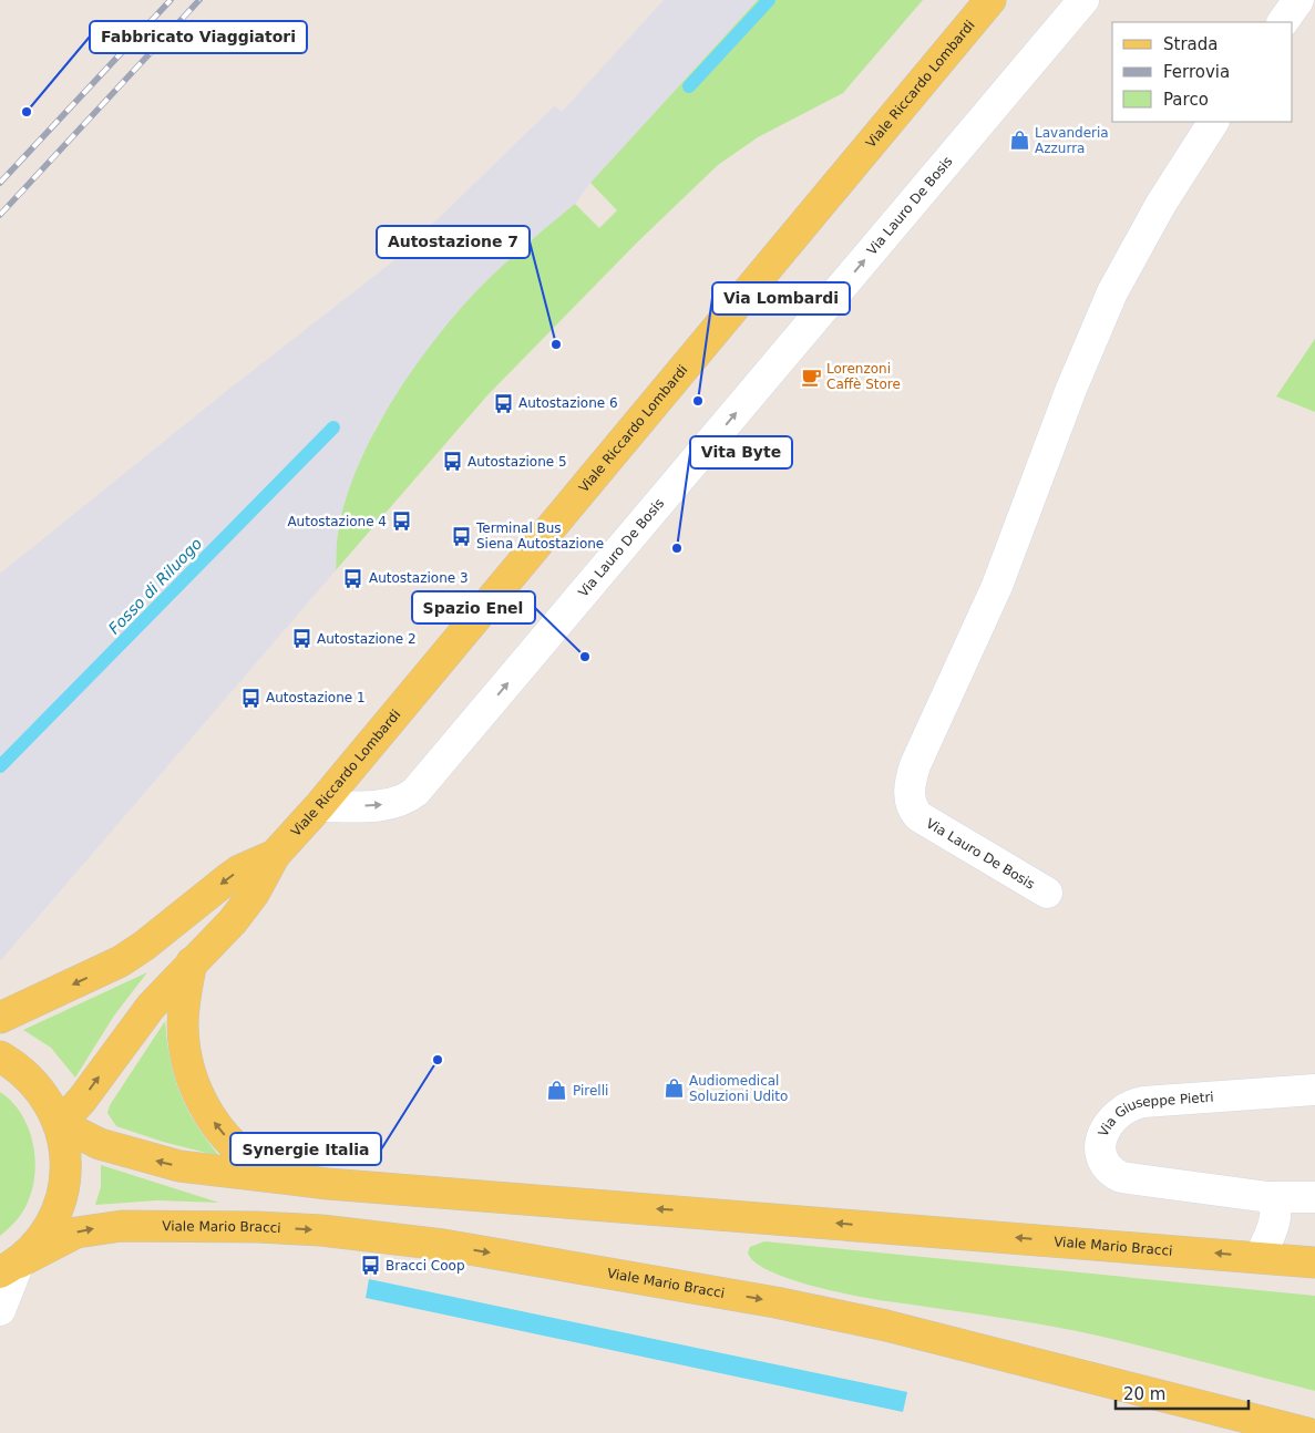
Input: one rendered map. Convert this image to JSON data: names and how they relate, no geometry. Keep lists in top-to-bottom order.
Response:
{
  "streets": {
    "main road": ["Viale Riccardo Lombardi", "Viale Mario Bracci"],
    "street": ["Via Lauro De Bosis", "Via Giuseppe Pietri"]
  },
  "crossings": [
    ["Viale Riccardo Lombardi", "Via Lauro De Bosis"],
    ["Viale Riccardo Lombardi", "Viale Mario Bracci"]
  ],
  "one_way": ["Via Lauro De Bosis"],
  "water": ["Fosso di Riluogo"],
  "places": {
    "other": [
      "Fabbricato Viaggiatori",
      "Autostazione 7",
      "Via Lombardi",
      "Vita Byte",
      "Spazio Enel",
      "Synergie Italia"
    ],
    "shop": ["Lavanderia Azzurra", "Audiomedical Soluzioni Udito", "Pirelli"],
    "cafe": ["Lorenzoni Caffè Store"],
    "bus stop": [
      "Autostazione 6",
      "Autostazione 5",
      "Autostazione 4",
      "Terminal Bus Siena Autostazione",
      "Autostazione 3",
      "Autostazione 2",
      "Autostazione 1",
      "Bracci Coop"
    ]
  },
  "legend": ["Strada", "Ferrovia", "Parco"],
  "scale_bar": "20 m"
}
